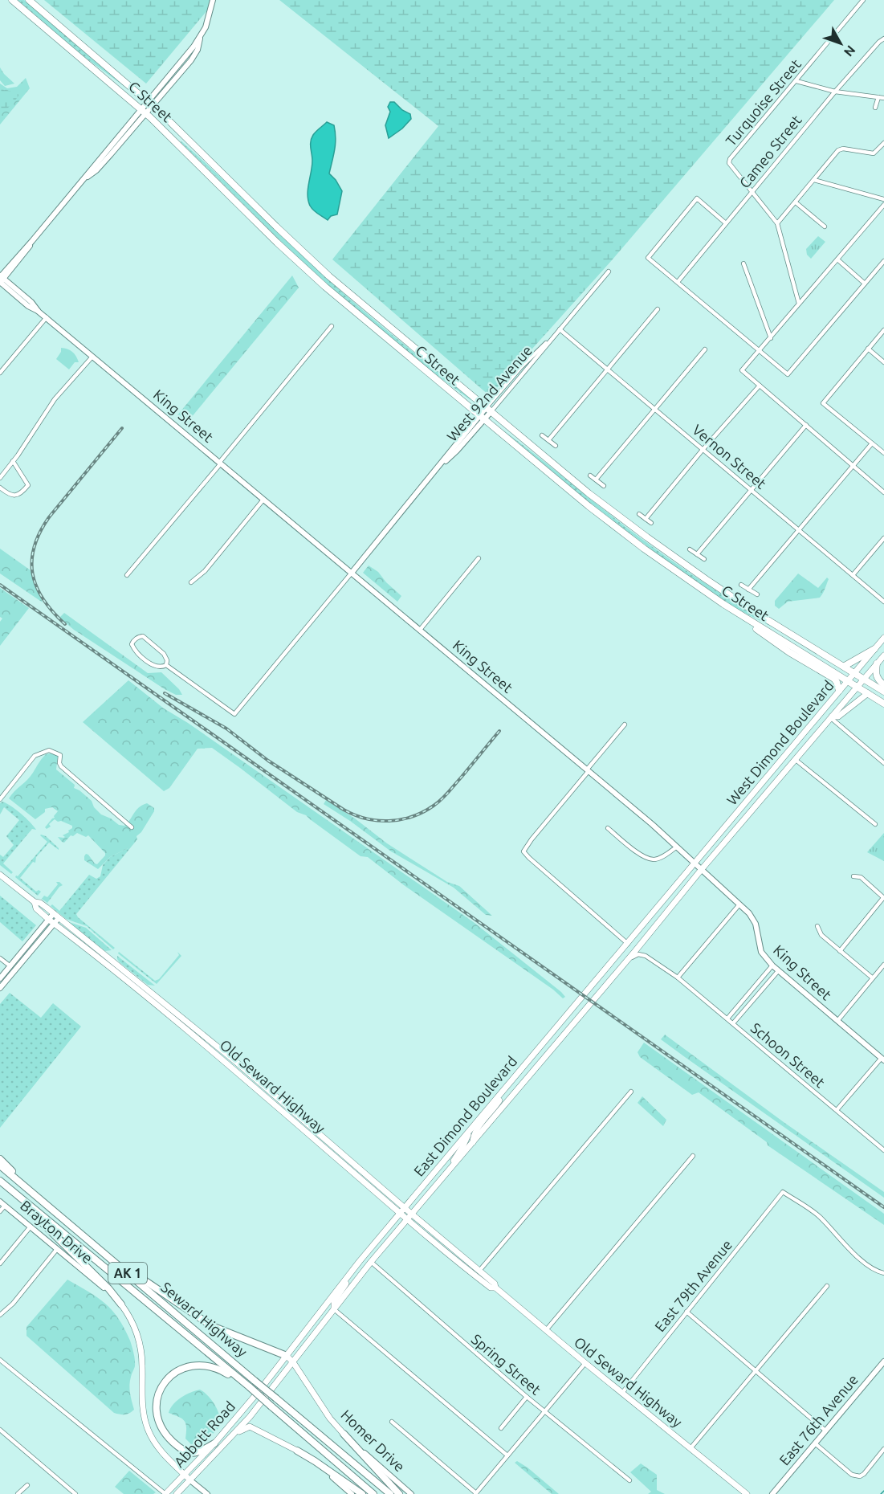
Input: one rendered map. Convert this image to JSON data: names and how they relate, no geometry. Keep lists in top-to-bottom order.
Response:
{
  "streets": {
    "highway": ["AK 1", "Seward Highway"],
    "main road": [
      "C Street",
      "West Dimond Boulevard",
      "Old Seward Highway",
      "East Dimond Boulevard",
      "Brayton Drive",
      "Abbott Road",
      "Homer Drive"
    ],
    "street": [
      "Turquoise Street",
      "Cameo Street",
      "West 92nd Avenue",
      "King Street",
      "Vernon Street",
      "Schoon Street",
      "East 79th Avenue",
      "Spring Street",
      "East 76th Avenue"
    ]
  },
  "crossings": [
    ["C Street", "West 92nd Avenue"],
    ["C Street", "West Dimond Boulevard"],
    ["Turquoise Street", "Cameo Street"],
    ["West 92nd Avenue", "King Street"],
    ["West 92nd Avenue", "Vernon Street"],
    ["King Street", "West Dimond Boulevard"],
    ["King Street", "East Dimond Boulevard"],
    ["West Dimond Boulevard", "East Dimond Boulevard"],
    ["Schoon Street", "East Dimond Boulevard"],
    ["Old Seward Highway", "East Dimond Boulevard"],
    ["Old Seward Highway", "East 79th Avenue"],
    ["East Dimond Boulevard", "Spring Street"],
    ["East Dimond Boulevard", "Abbott Road"],
    ["East Dimond Boulevard", "Homer Drive"],
    ["Brayton Drive", "Abbott Road"]
  ],
  "north": "bottom right"
}
